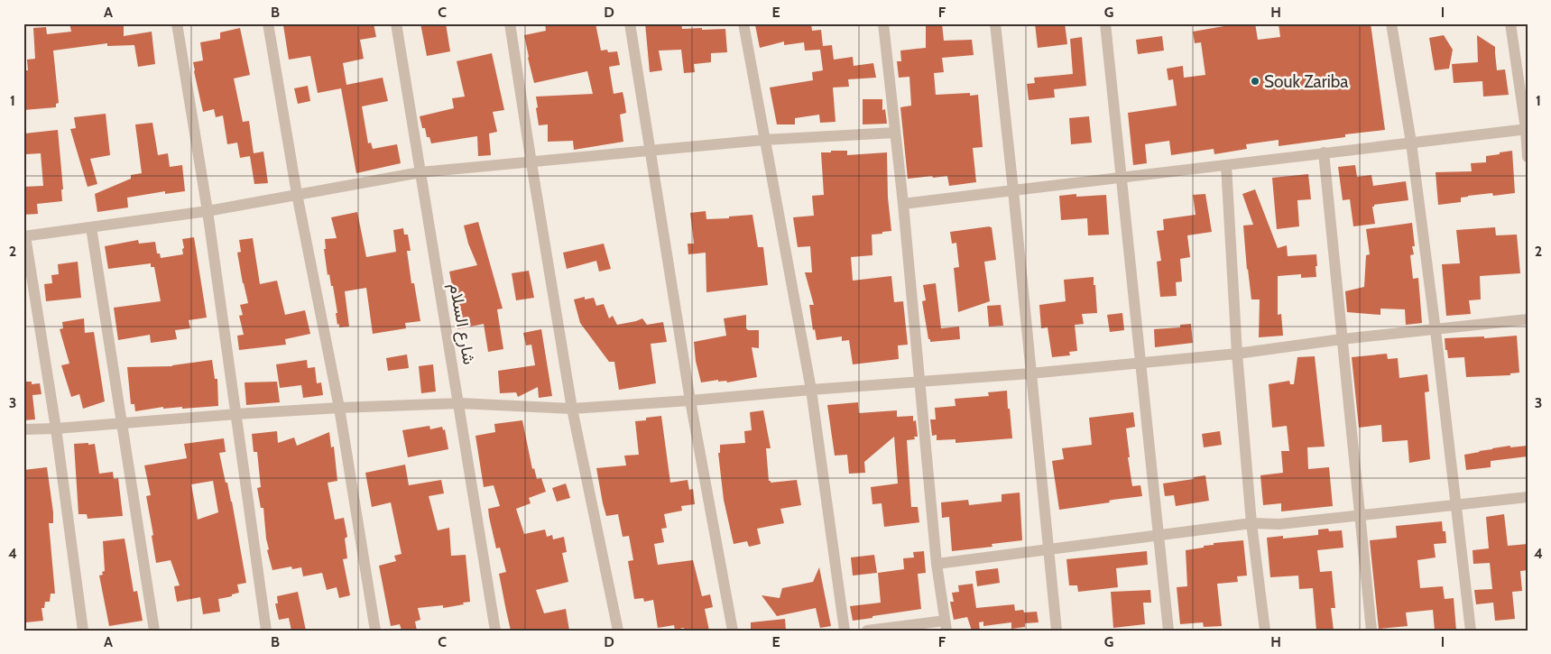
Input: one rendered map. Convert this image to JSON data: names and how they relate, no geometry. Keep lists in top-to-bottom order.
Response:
{
  "streets": {
    "street": ["شارع السلام"]
  },
  "places": ["Souk Zariba"],
  "grid": {
    "columns": [
      "A",
      "B",
      "C",
      "D",
      "E",
      "F",
      "G",
      "H",
      "I"
    ],
    "rows": [
      "1",
      "2",
      "3",
      "4"
    ]
  }
}
